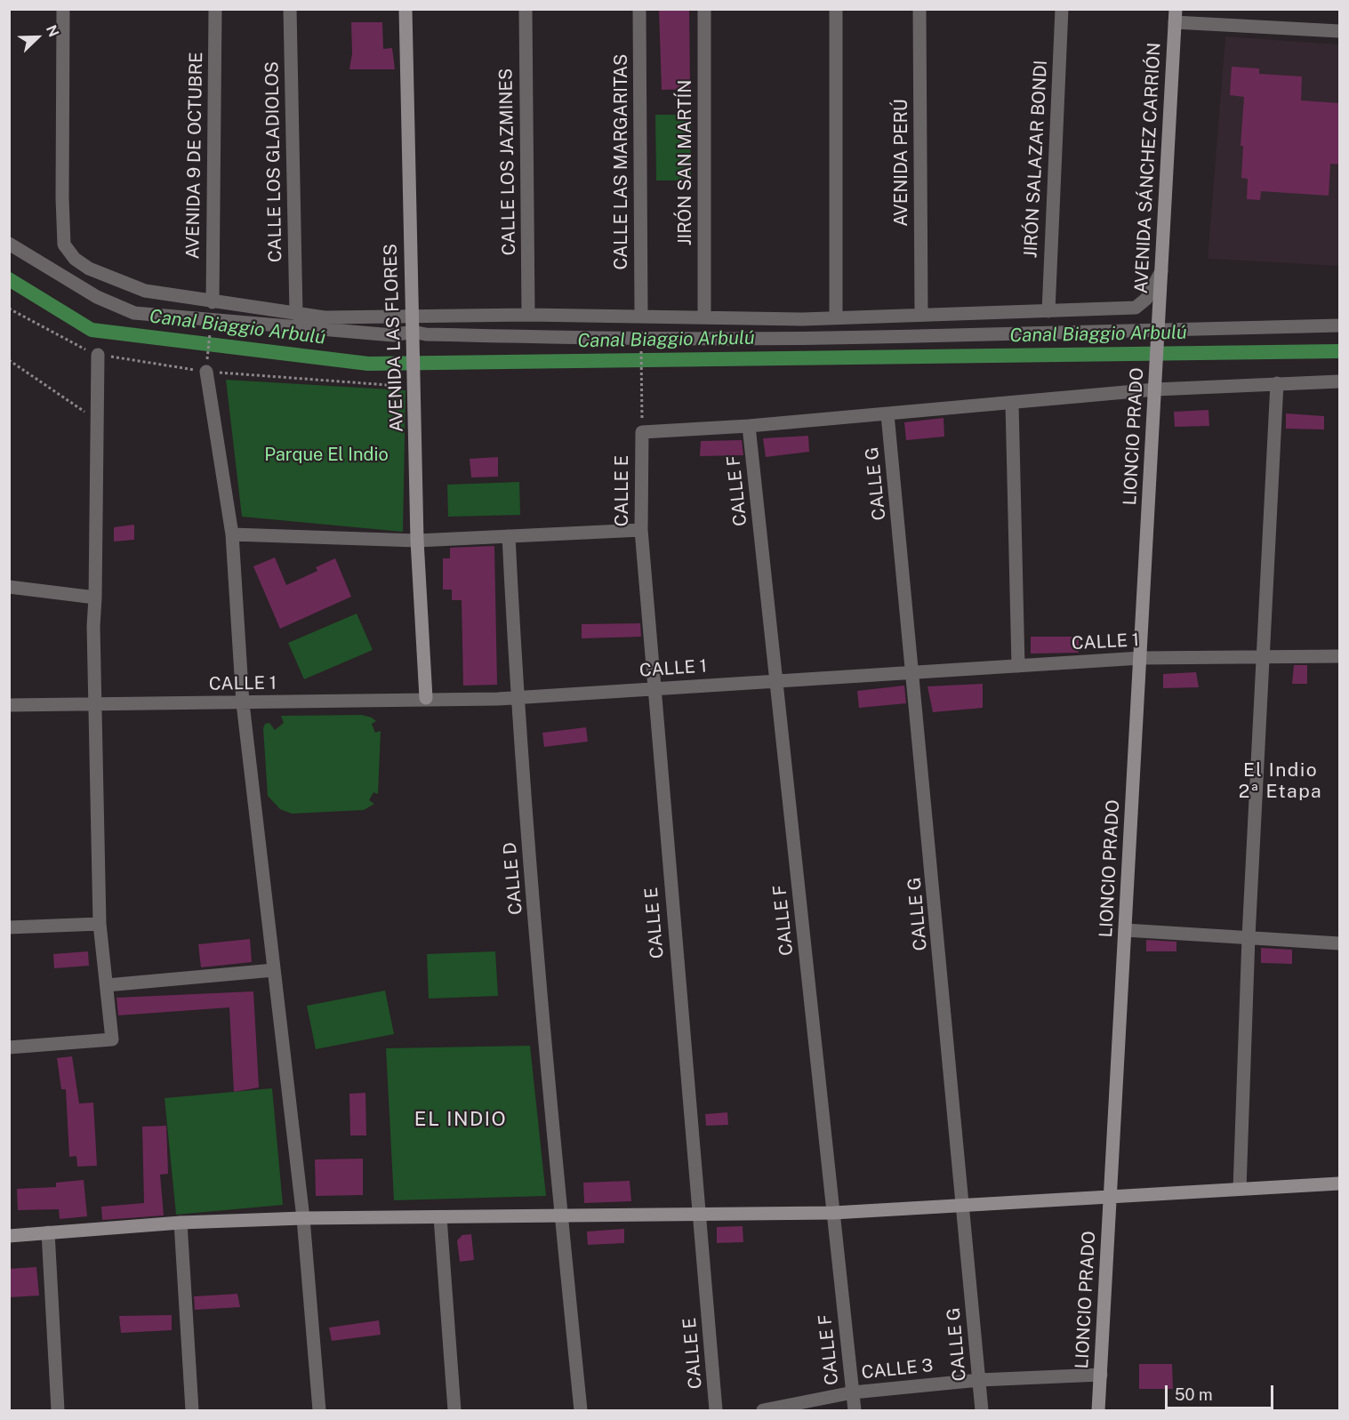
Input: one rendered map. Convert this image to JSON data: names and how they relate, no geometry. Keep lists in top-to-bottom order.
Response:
{
  "streets": {
    "street": [
      "AVENIDA 9 DE OCTUBRE",
      "JIRÓN SALAZAR BONDI",
      "CALLE LOS GLADIOLOS",
      "CALLE LOS JAZMINES",
      "CALLE LAS MARGARITAS",
      "JIRÓN SAN MARTÍN",
      "AVENIDA PERÚ",
      "AVENIDA SÁNCHEZ CARRIÓN",
      "AVENIDA LAS FLORES",
      "LIONCIO PRADO",
      "CALLE G",
      "CALLE E",
      "CALLE F",
      "CALLE 1",
      "CALLE D",
      "CALLE 3"
    ]
  },
  "crossings": [
    ["AVENIDA SÁNCHEZ CARRIÓN", "LIONCIO PRADO"],
    ["AVENIDA LAS FLORES", "CALLE 1"],
    ["LIONCIO PRADO", "CALLE 1"],
    ["LIONCIO PRADO", "CALLE 3"],
    ["CALLE G", "CALLE 1"],
    ["CALLE G", "CALLE 3"],
    ["CALLE E", "CALLE 1"],
    ["CALLE F", "CALLE 1"],
    ["CALLE F", "CALLE 3"],
    ["CALLE 1", "CALLE D"]
  ],
  "districts": ["El Indio 2ª Etapa", "EL INDIO"],
  "water": ["Canal Biaggio Arbulú"],
  "parks": ["Parque El Indio"],
  "scale_bar": "50 m",
  "north": "top right"
}
